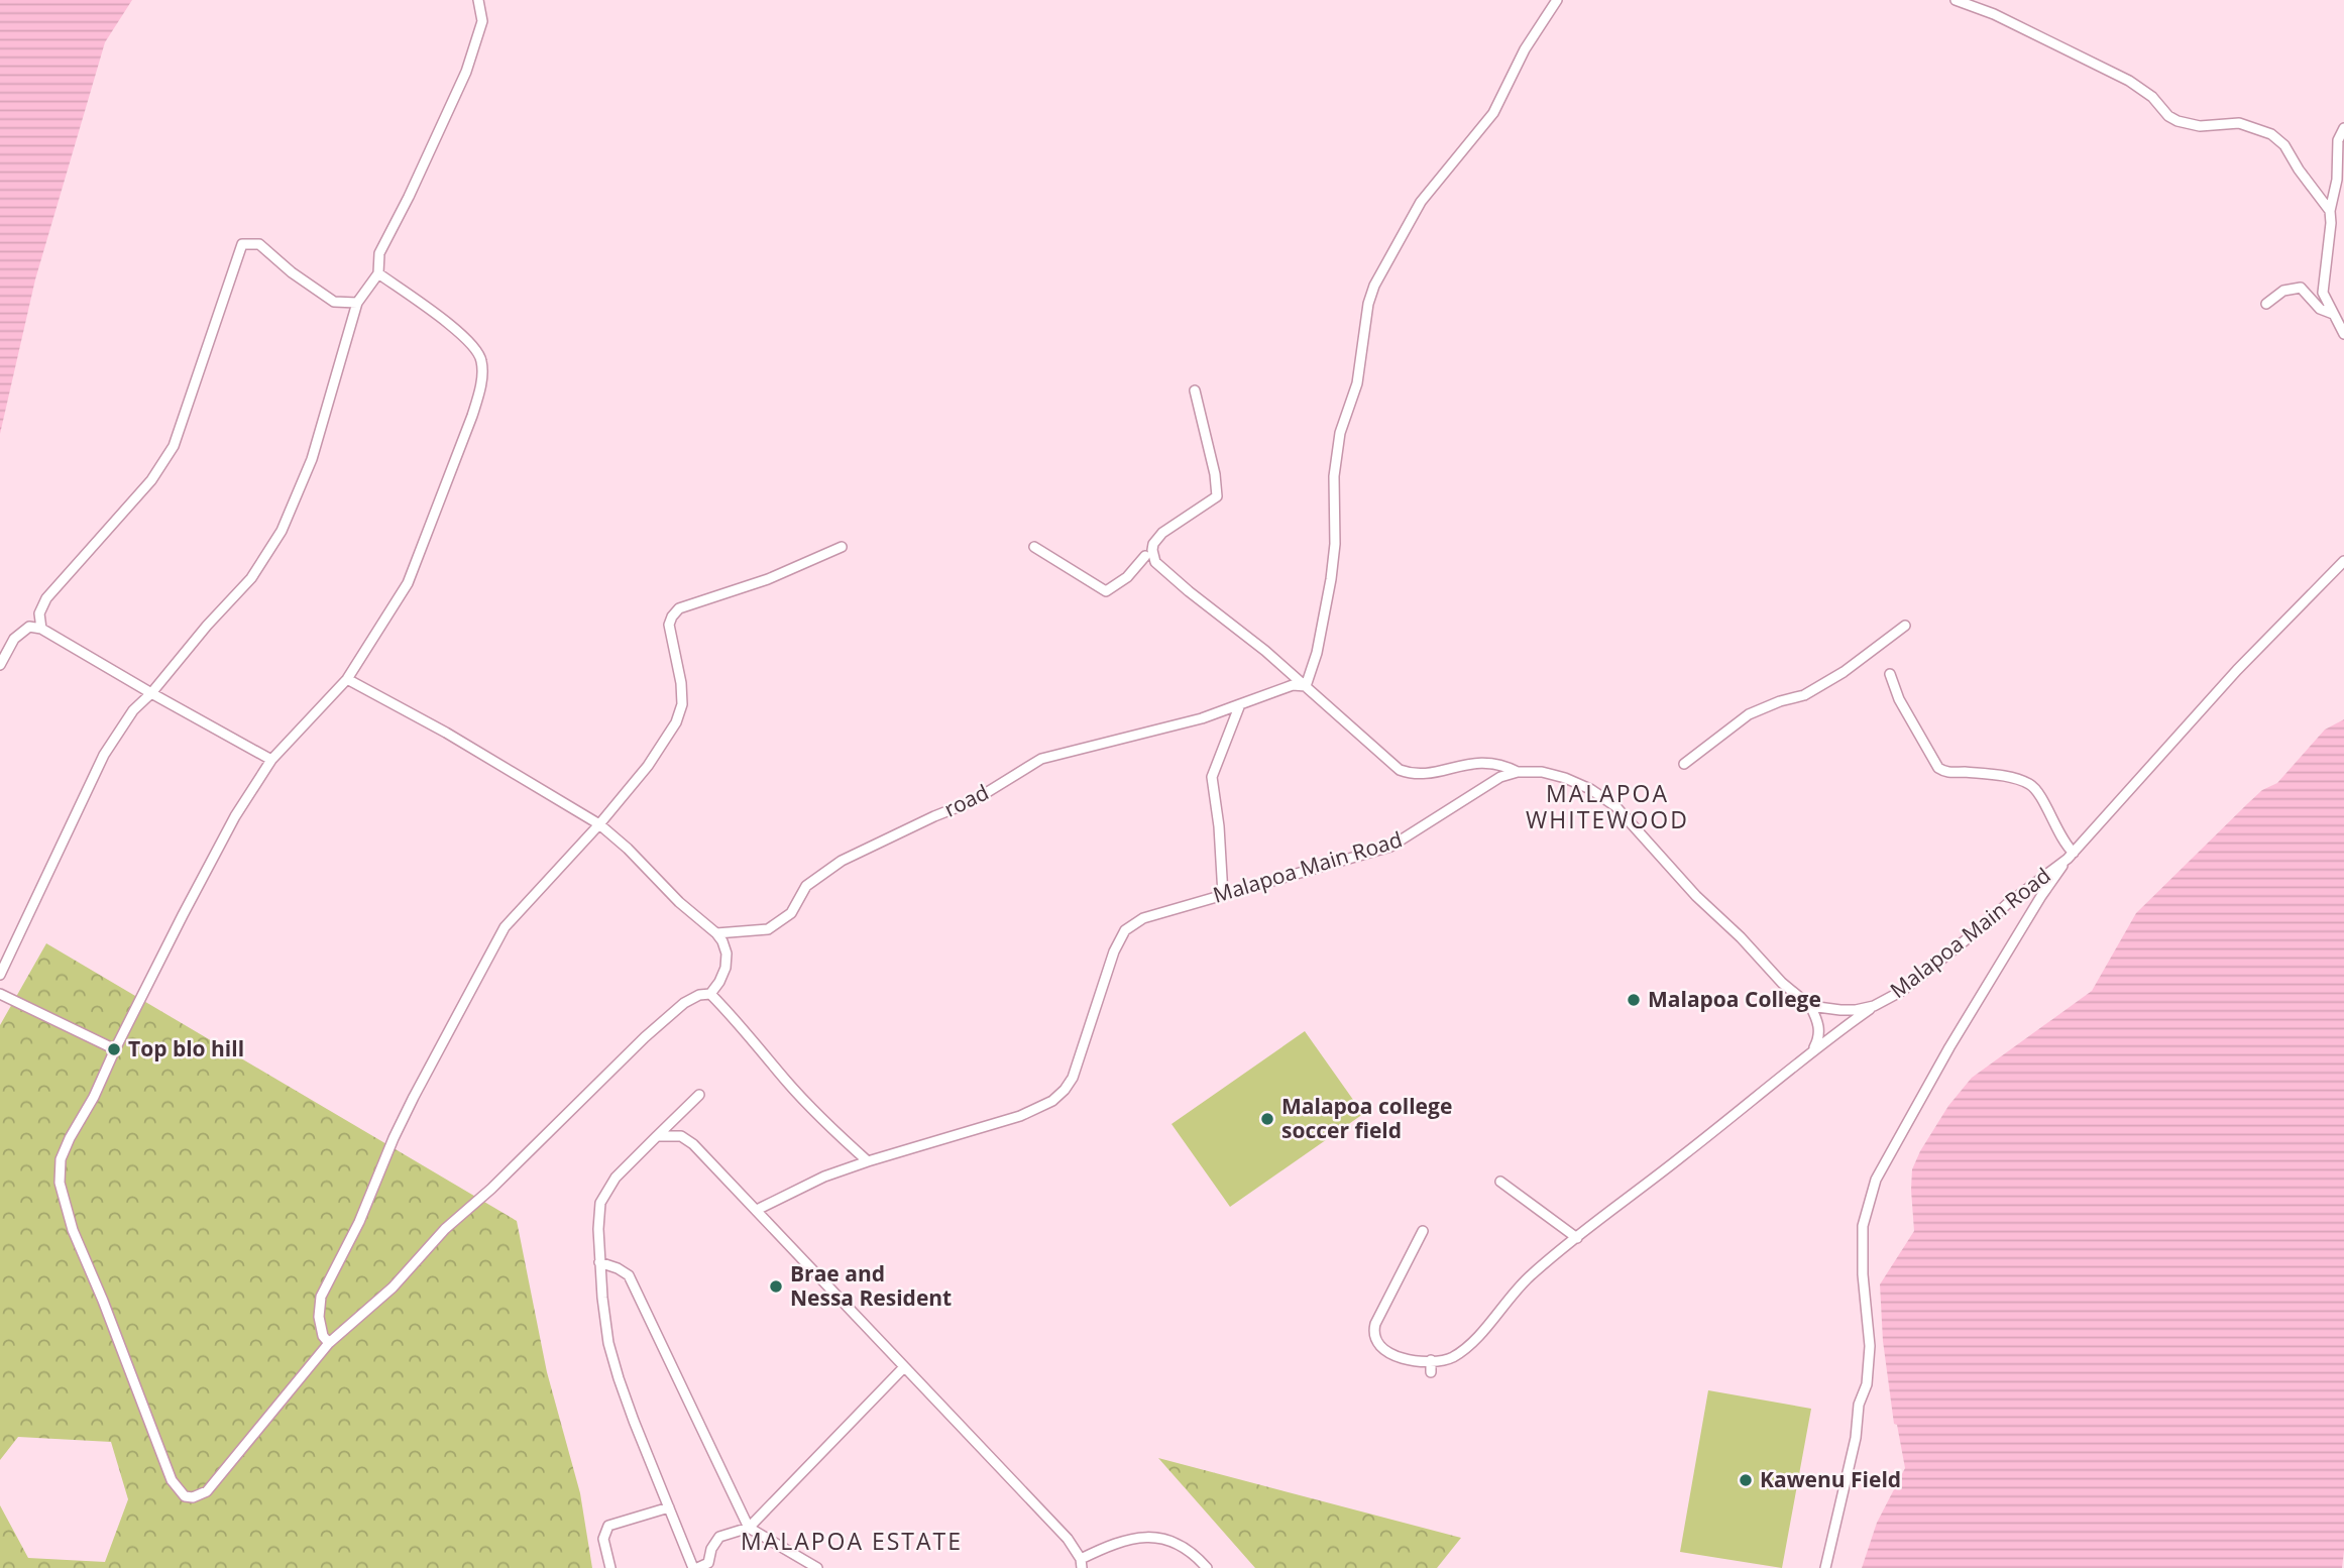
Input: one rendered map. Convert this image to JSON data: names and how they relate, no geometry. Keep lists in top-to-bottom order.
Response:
{
  "streets": {
    "street": ["road", "Malapoa Main Road"]
  },
  "districts": ["MALAPOA WHITEWOOD", "MALAPOA ESTATE"],
  "places": [
    "Malapoa College",
    "Top blo hill",
    "Malapoa college soccer field",
    "Brae and Nessa Resident",
    "Kawenu Field"
  ]
}
